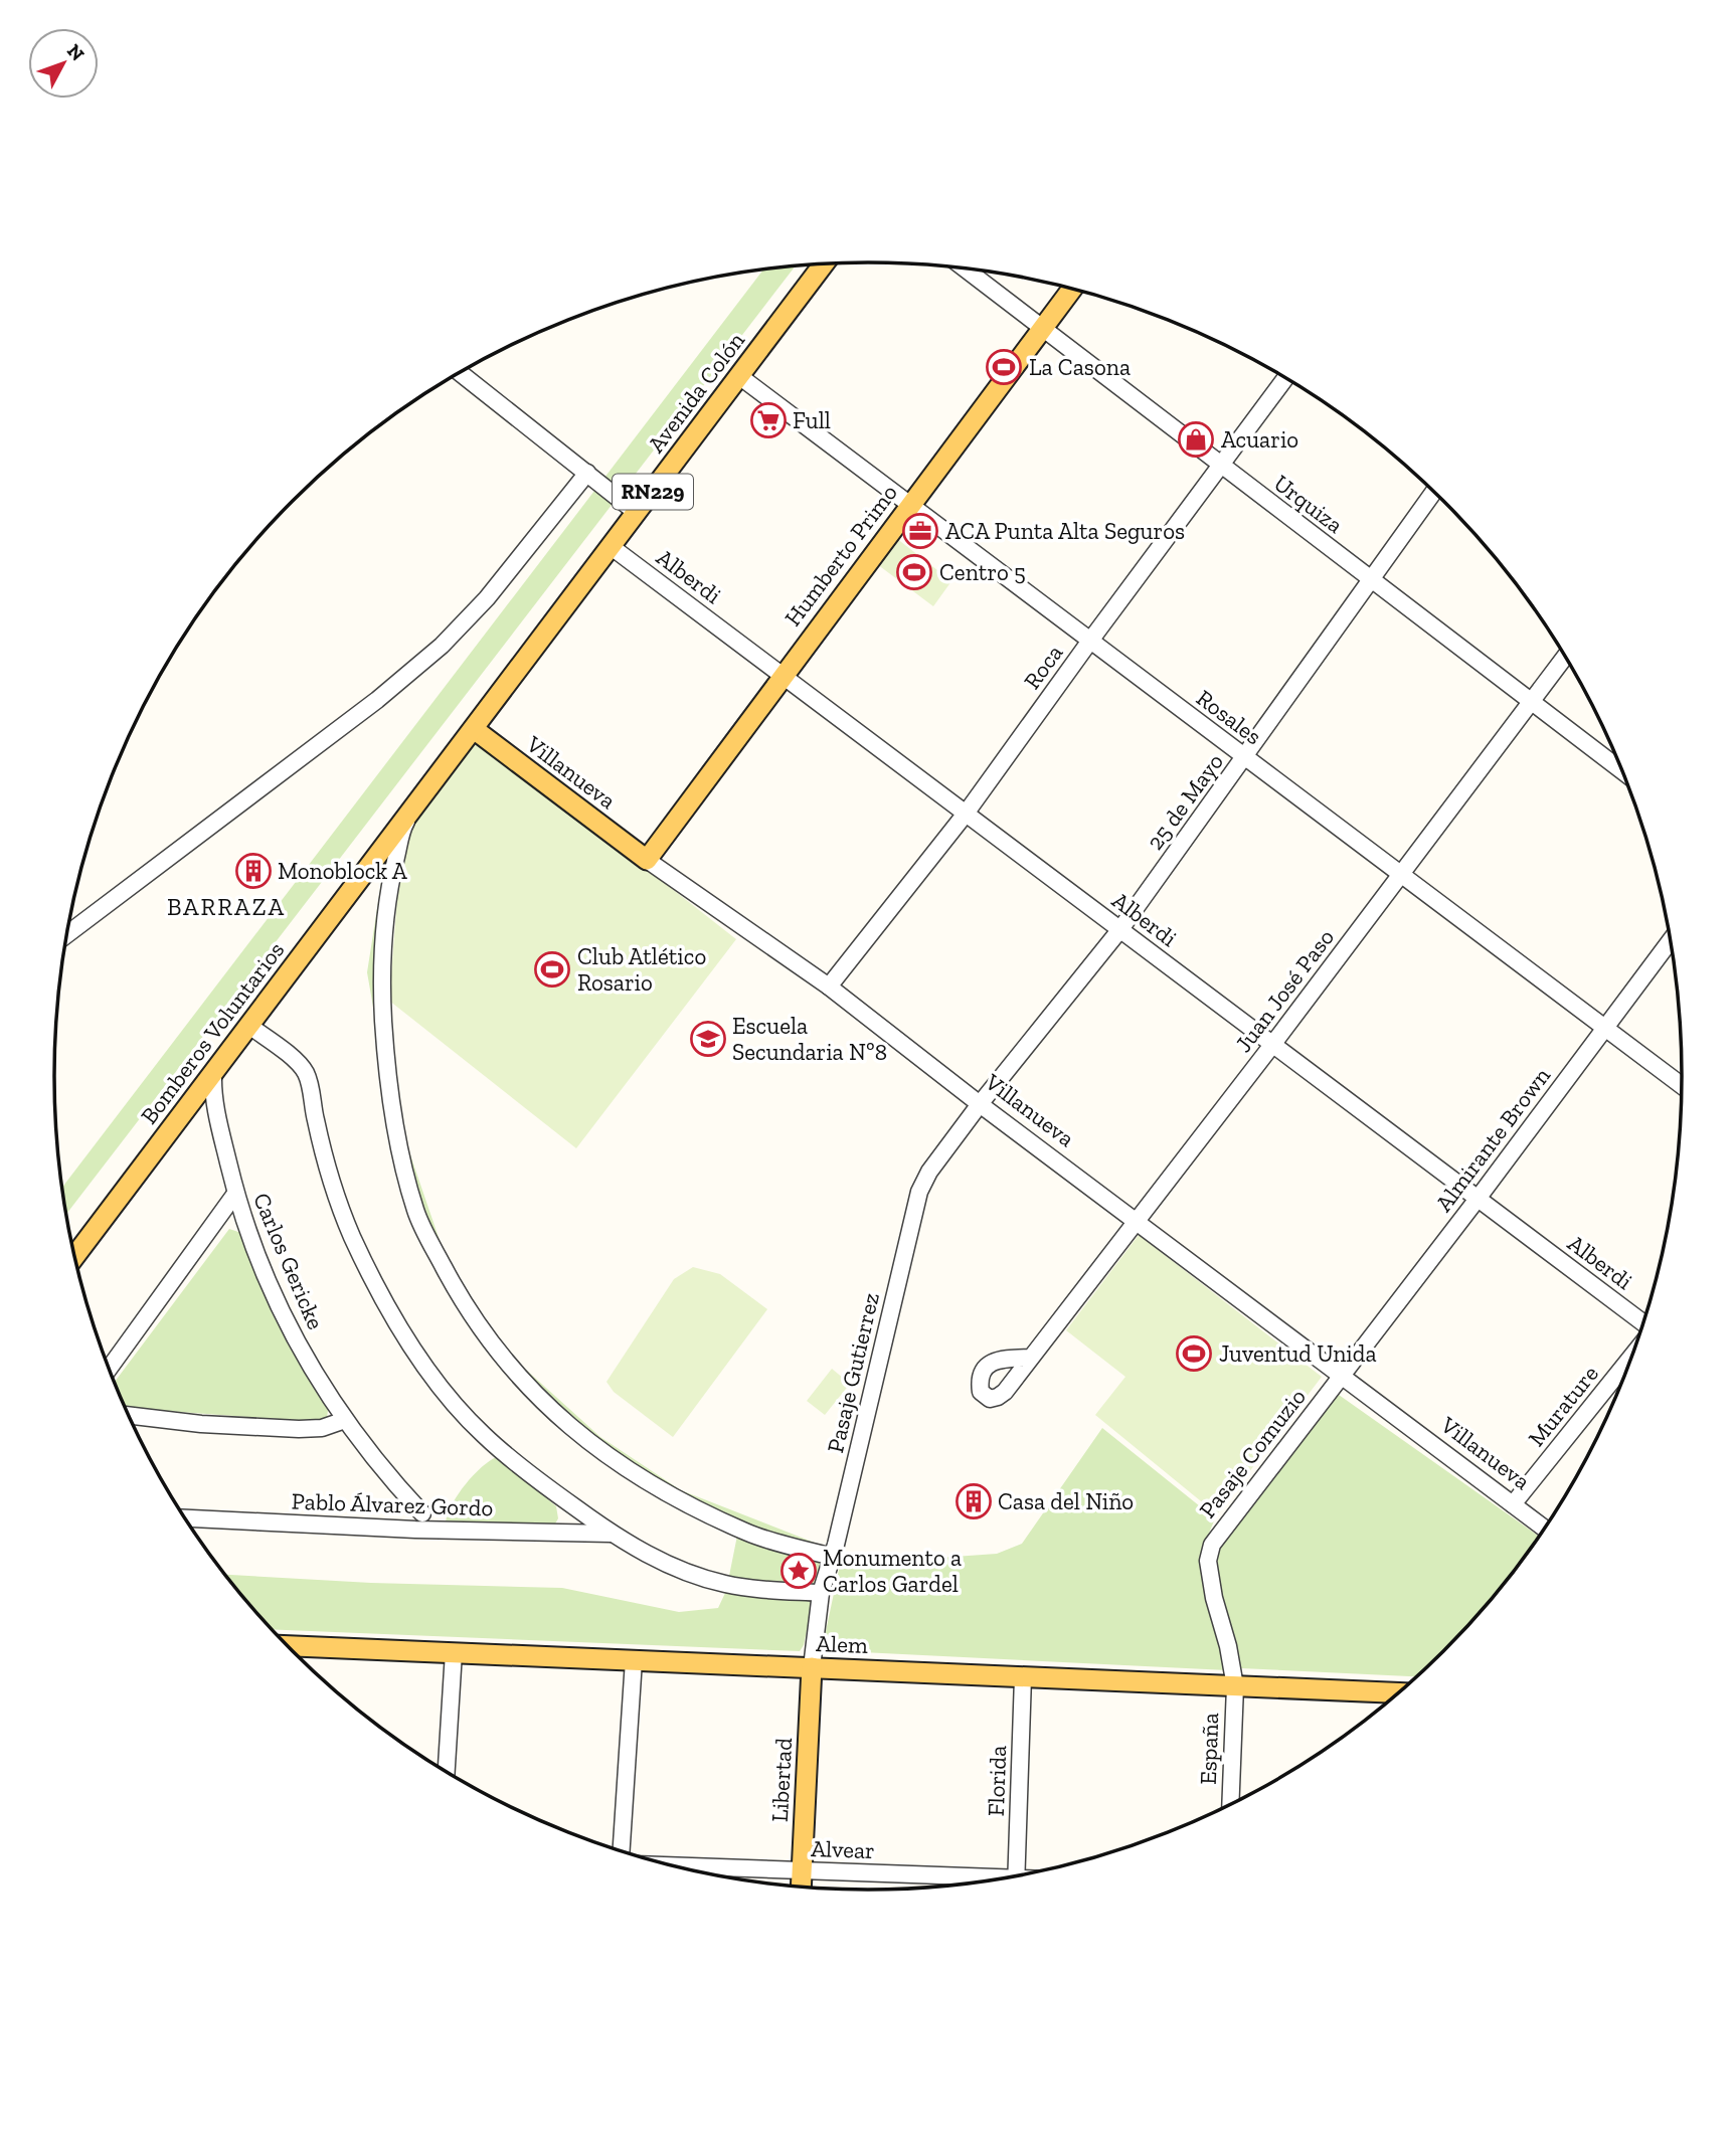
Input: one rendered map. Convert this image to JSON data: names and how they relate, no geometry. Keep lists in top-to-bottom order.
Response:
{
  "streets": {
    "main road": [
      "Avenida Colón",
      "RN229",
      "Humberto Primo",
      "Villanueva",
      "Bomberos Voluntarios",
      "Alem",
      "Libertad"
    ],
    "street": [
      "Urquiza",
      "Alberdi",
      "Roca",
      "Rosales",
      "25 de Mayo",
      "Juan José Paso",
      "Almirante Brown",
      "Carlos Gericke",
      "Pasaje Gutierrez",
      "Murature",
      "Pasaje Comuzio",
      "Pablo Álvarez Gordo",
      "España",
      "Florida",
      "Alvear"
    ]
  },
  "crossings": [
    ["Avenida Colón", "Alberdi"],
    ["Avenida Colón", "Rosales"],
    ["Avenida Colón", "Villanueva"],
    ["Avenida Colón", "Bomberos Voluntarios"],
    ["Urquiza", "Humberto Primo"],
    ["Urquiza", "Roca"],
    ["Urquiza", "25 de Mayo"],
    ["Urquiza", "Juan José Paso"],
    ["Humberto Primo", "Alberdi"],
    ["Humberto Primo", "Rosales"],
    ["Humberto Primo", "Villanueva"],
    ["Alberdi", "Roca"],
    ["Alberdi", "25 de Mayo"],
    ["Alberdi", "Juan José Paso"],
    ["Alberdi", "Almirante Brown"],
    ["Roca", "Rosales"],
    ["Roca", "Villanueva"],
    ["Rosales", "25 de Mayo"],
    ["Rosales", "Juan José Paso"],
    ["Rosales", "Almirante Brown"],
    ["Villanueva", "25 de Mayo"],
    ["Villanueva", "Juan José Paso"],
    ["Villanueva", "Bomberos Voluntarios"],
    ["Villanueva", "Almirante Brown"],
    ["Villanueva", "Pasaje Gutierrez"],
    ["Villanueva", "Murature"],
    ["Villanueva", "Pasaje Comuzio"],
    ["25 de Mayo", "Pasaje Gutierrez"],
    ["Bomberos Voluntarios", "Carlos Gericke"],
    ["Almirante Brown", "Pasaje Comuzio"],
    ["Pasaje Gutierrez", "Alem"],
    ["Pasaje Gutierrez", "Libertad"],
    ["Pasaje Comuzio", "Alem"],
    ["Pasaje Comuzio", "España"],
    ["Alem", "España"],
    ["Alem", "Libertad"],
    ["Alem", "Florida"],
    ["Libertad", "Alvear"]
  ],
  "districts": ["BARRAZA"],
  "places": {
    "sports": [
      "La Casona",
      "Centro 5",
      "Club Atlético Rosario",
      "Juventud Unida"
    ],
    "supermarket": ["Full"],
    "shop": ["Acuario"],
    "office": ["ACA Punta Alta Seguros"],
    "building": ["Monoblock A", "Casa del Niño"],
    "school or university": ["Escuela Secundaria Nº8"],
    "place": ["Monumento a Carlos Gardel"]
  },
  "north": "top right"
}
